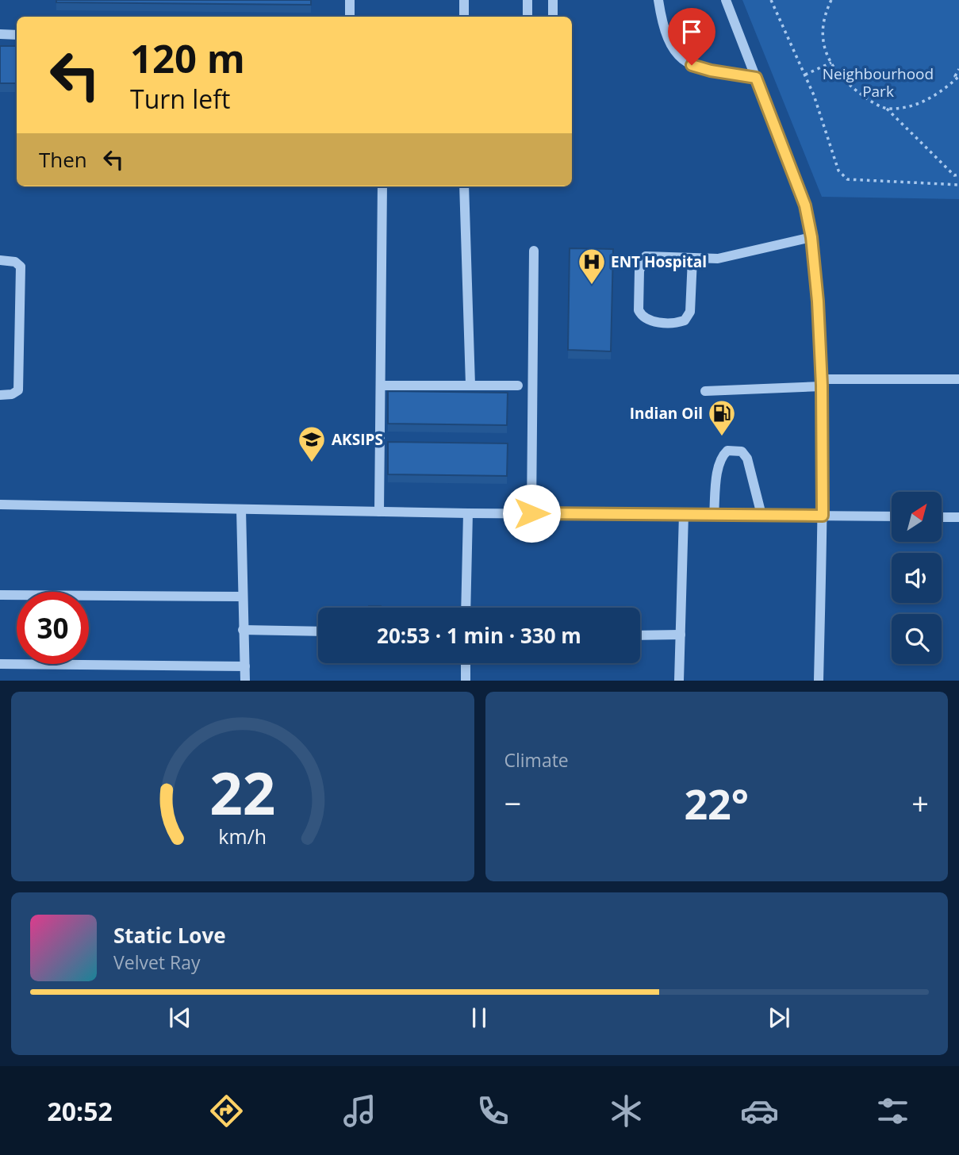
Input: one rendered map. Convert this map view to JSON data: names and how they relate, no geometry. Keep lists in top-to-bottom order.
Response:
{
  "parks": ["Neighbourhood Park"],
  "places": {
    "hospital": ["ENT Hospital"],
    "fuel station": ["Indian Oil"],
    "school or university": ["AKSIPS"]
  },
  "north": "top right",
  "page": {
    "turn": ["120 m", "Turn left"],
    "then": "Then",
    "limit": "30",
    "trip": "20:53 · 1 min · 330 m",
    "tile": "Climate",
    "heat": ["−", "22°", "+"],
    "song": ["Static Love", "Velvet Ray"],
    "tabs": "20:52",
    "gauge": ["22", "km/h"]
  }
}
